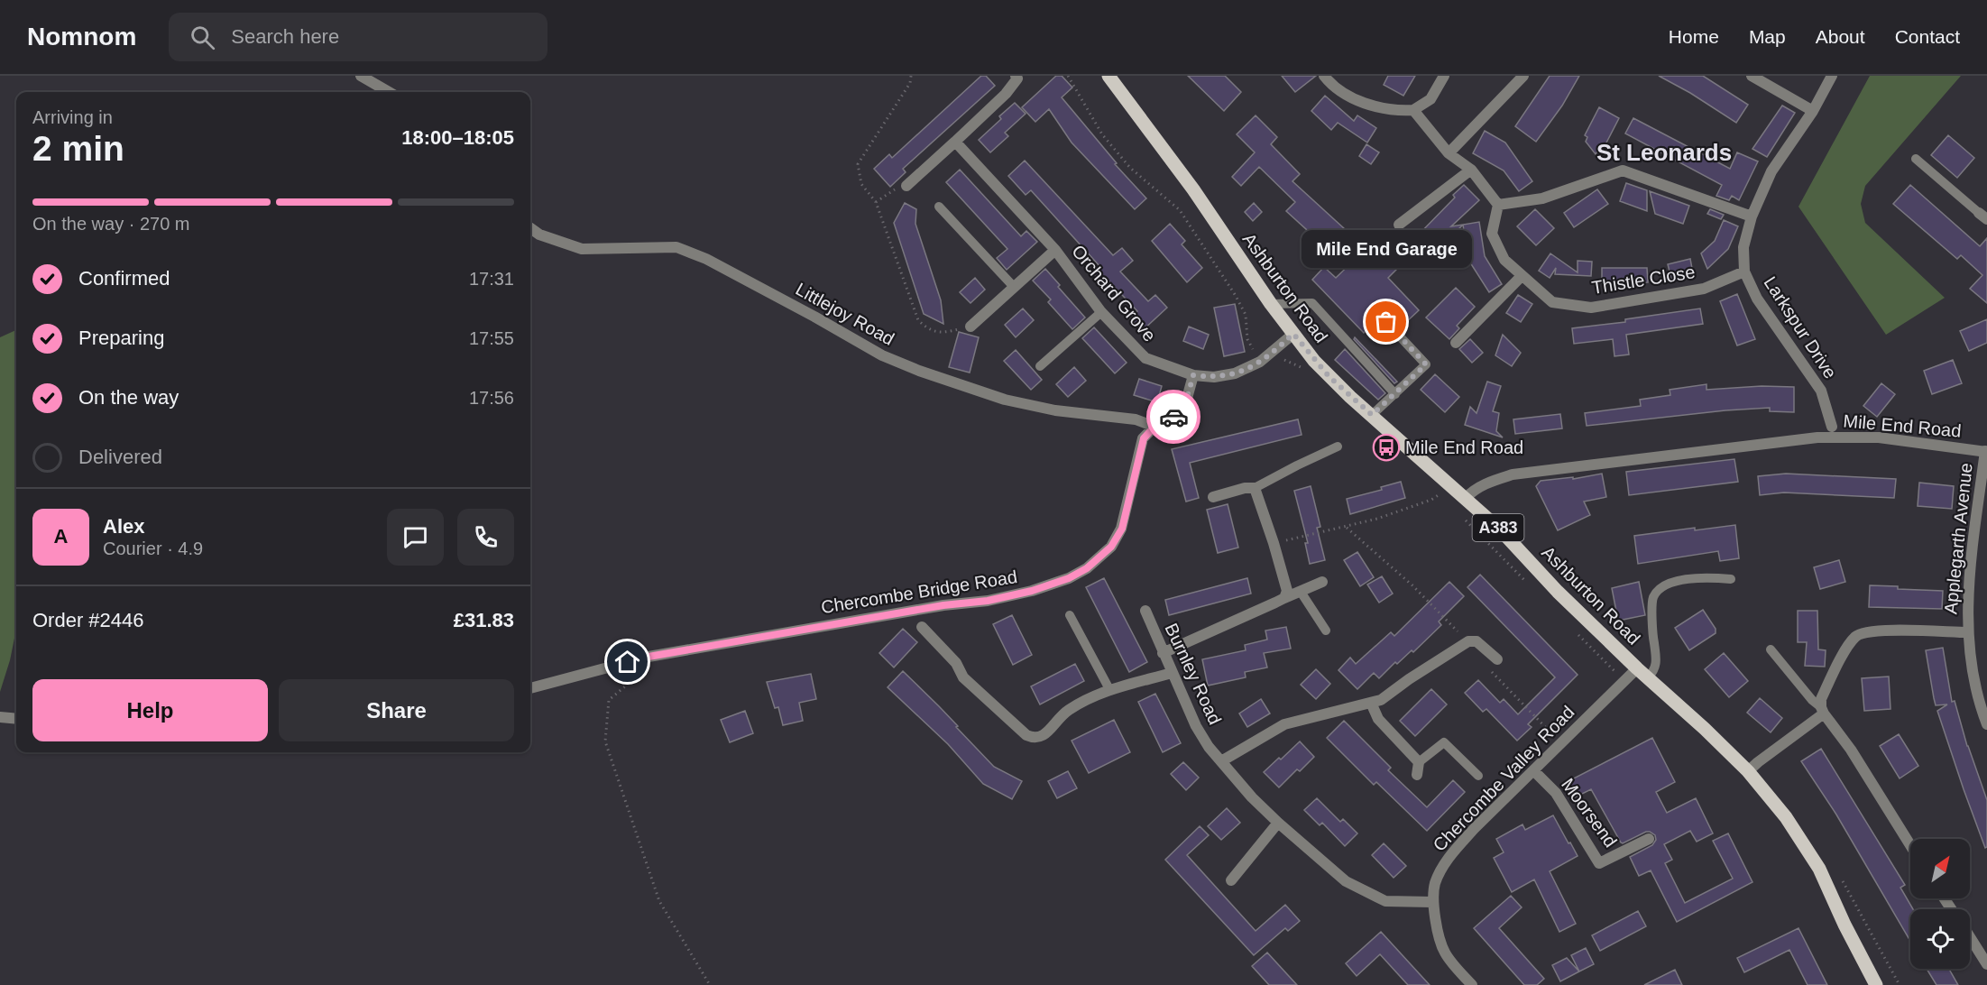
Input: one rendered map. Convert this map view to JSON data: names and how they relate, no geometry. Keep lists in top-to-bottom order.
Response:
{
  "streets": {
    "main road": ["Ashburton Road", "A383"],
    "street": [
      "Thistle Close",
      "Orchard Grove",
      "Littlejoy Road",
      "Larkspur Drive",
      "Mile End Road",
      "Applegarth Avenue",
      "Chercombe Bridge Road",
      "Burnley Road",
      "Chercombe Valley Road",
      "Moorsend"
    ]
  },
  "crossings": [
    ["Thistle Close", "Larkspur Drive"],
    ["Ashburton Road", "Orchard Grove"],
    ["Ashburton Road", "Mile End Road"],
    ["Ashburton Road", "Chercombe Valley Road"],
    ["Littlejoy Road", "Chercombe Bridge Road"],
    ["Mile End Road", "Applegarth Avenue"],
    ["Burnley Road", "Chercombe Valley Road"],
    ["Chercombe Valley Road", "Moorsend"]
  ],
  "districts": ["St Leonards"],
  "places": {
    "other": ["Mile End Garage"],
    "bus stop": ["Mile End Road"]
  },
  "north": "top right",
  "page": {
    "header": "Nomnom",
    "search": "Search here",
    "nav": [
      "Home",
      "Map",
      "About",
      "Contact"
    ],
    "heading": ["2 min", "Arriving in", "18:00–18:05"],
    "panel": [
      "Alex",
      "Courier · 4.9",
      "Order #2446",
      "£31.83"
    ],
    "bar": "On the way · 270 m",
    "bubble": "Mile End Garage",
    "list": [
      ["Confirmed", "17:31"],
      ["Preparing", "17:55"],
      ["On the way", "17:56"],
      "Delivered"
    ],
    "round": "A",
    "buttons": ["Help", "Share"]
  }
}
